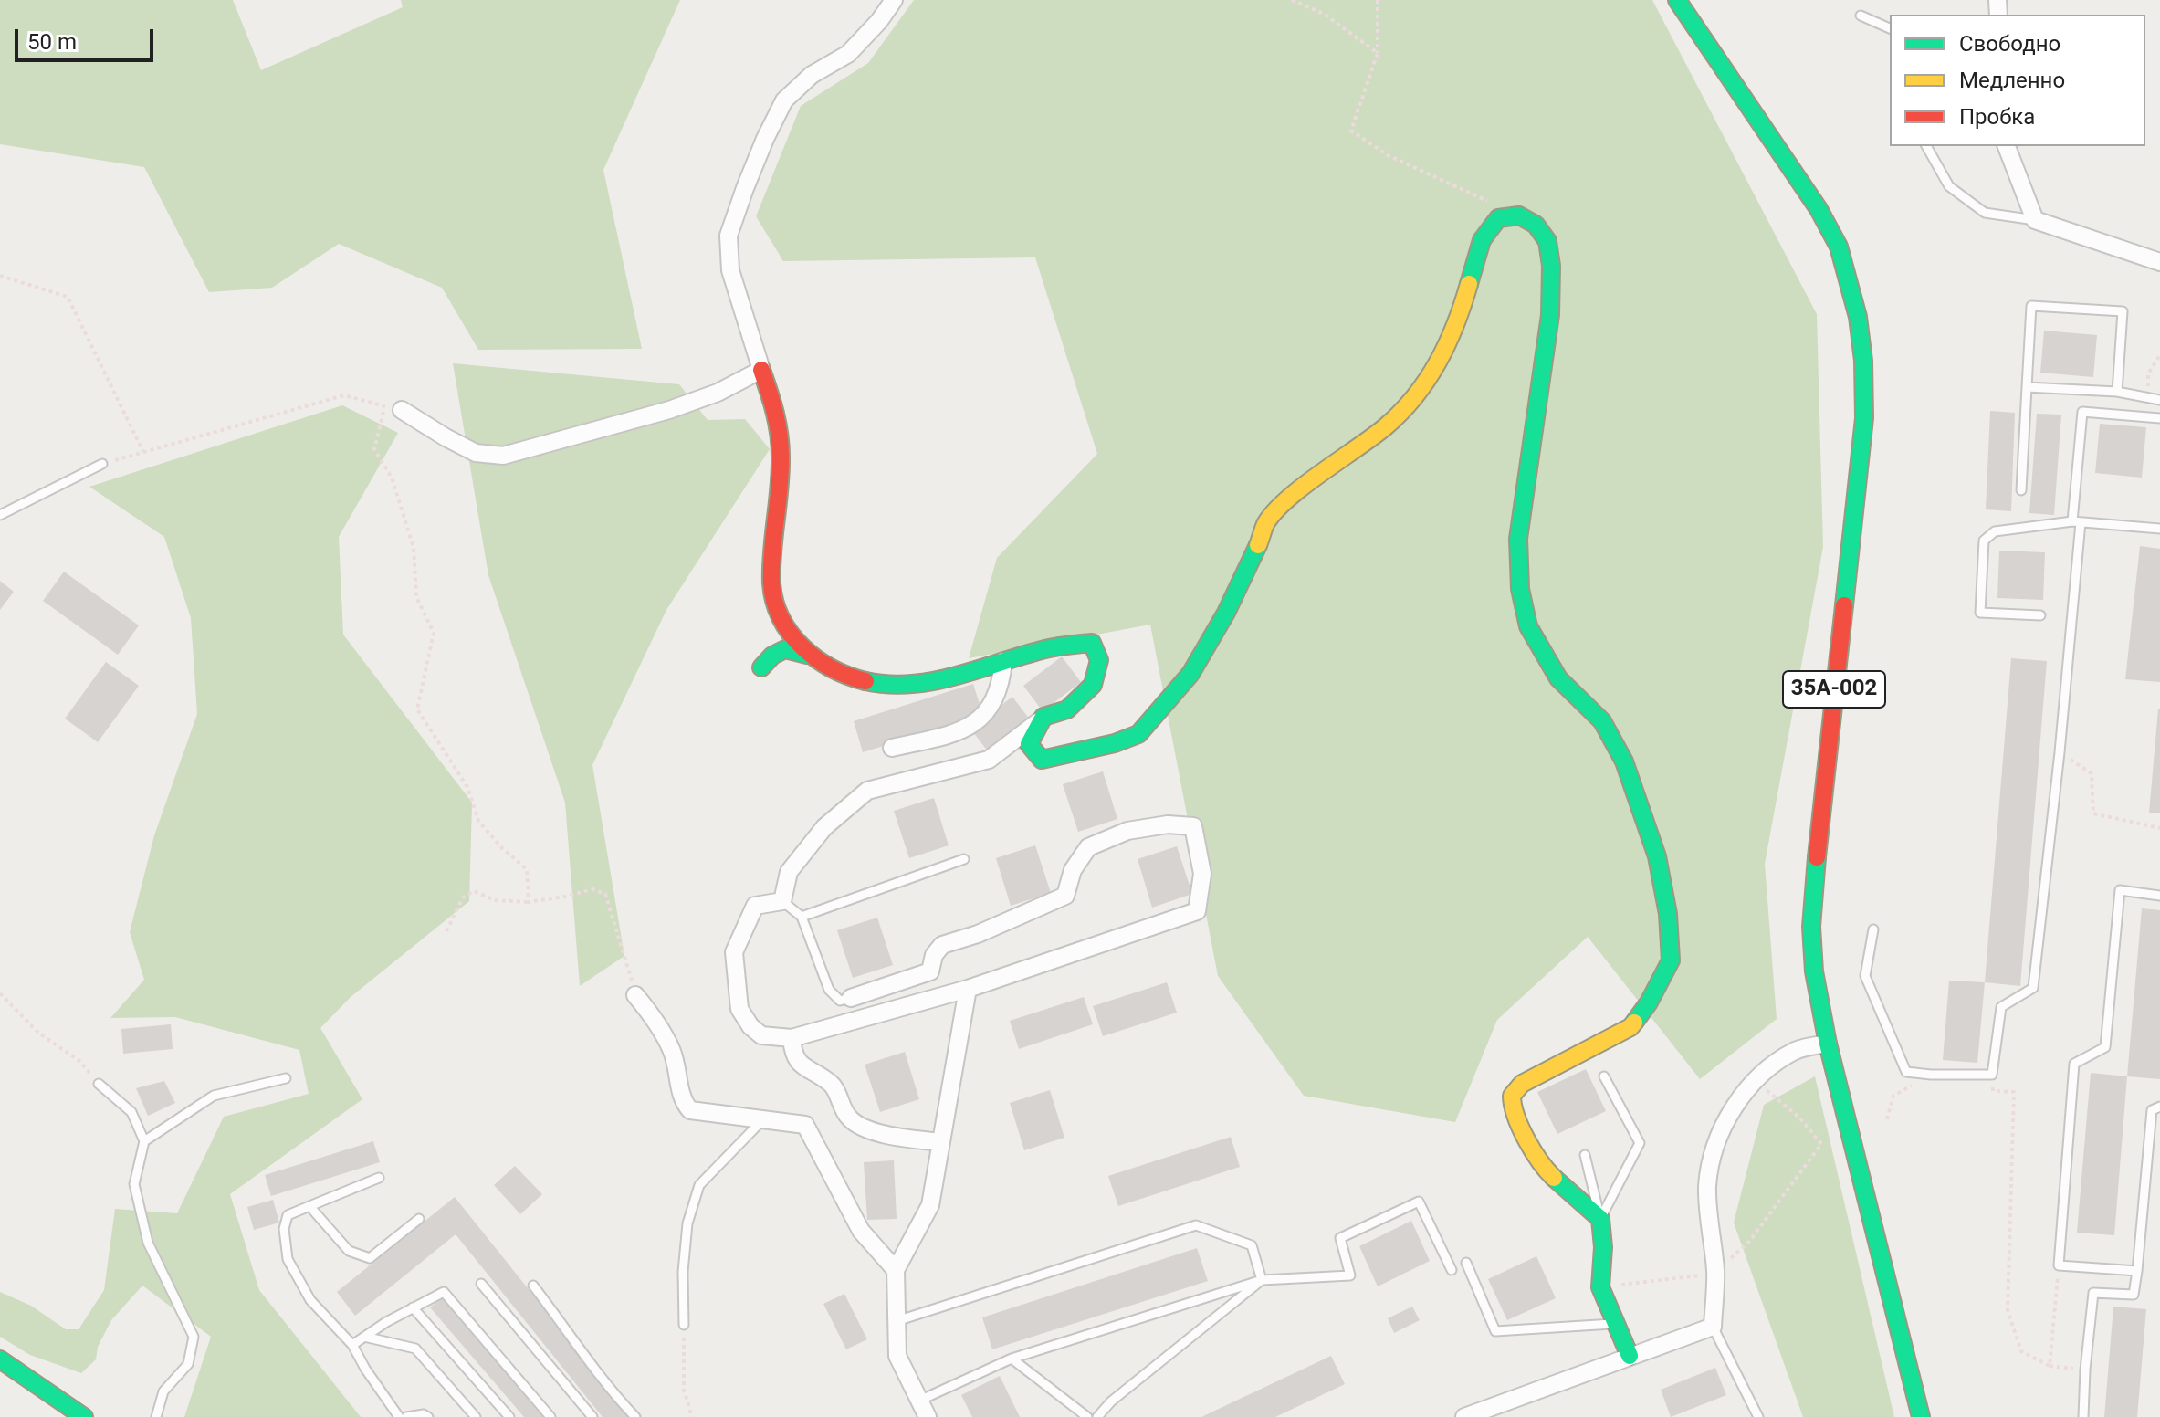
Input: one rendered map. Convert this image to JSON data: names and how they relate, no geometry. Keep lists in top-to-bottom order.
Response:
{
  "streets": {
    "main road": ["35А-002"]
  },
  "legend": ["Свободно", "Медленно", "Пробка"],
  "scale_bar": "50 m"
}
